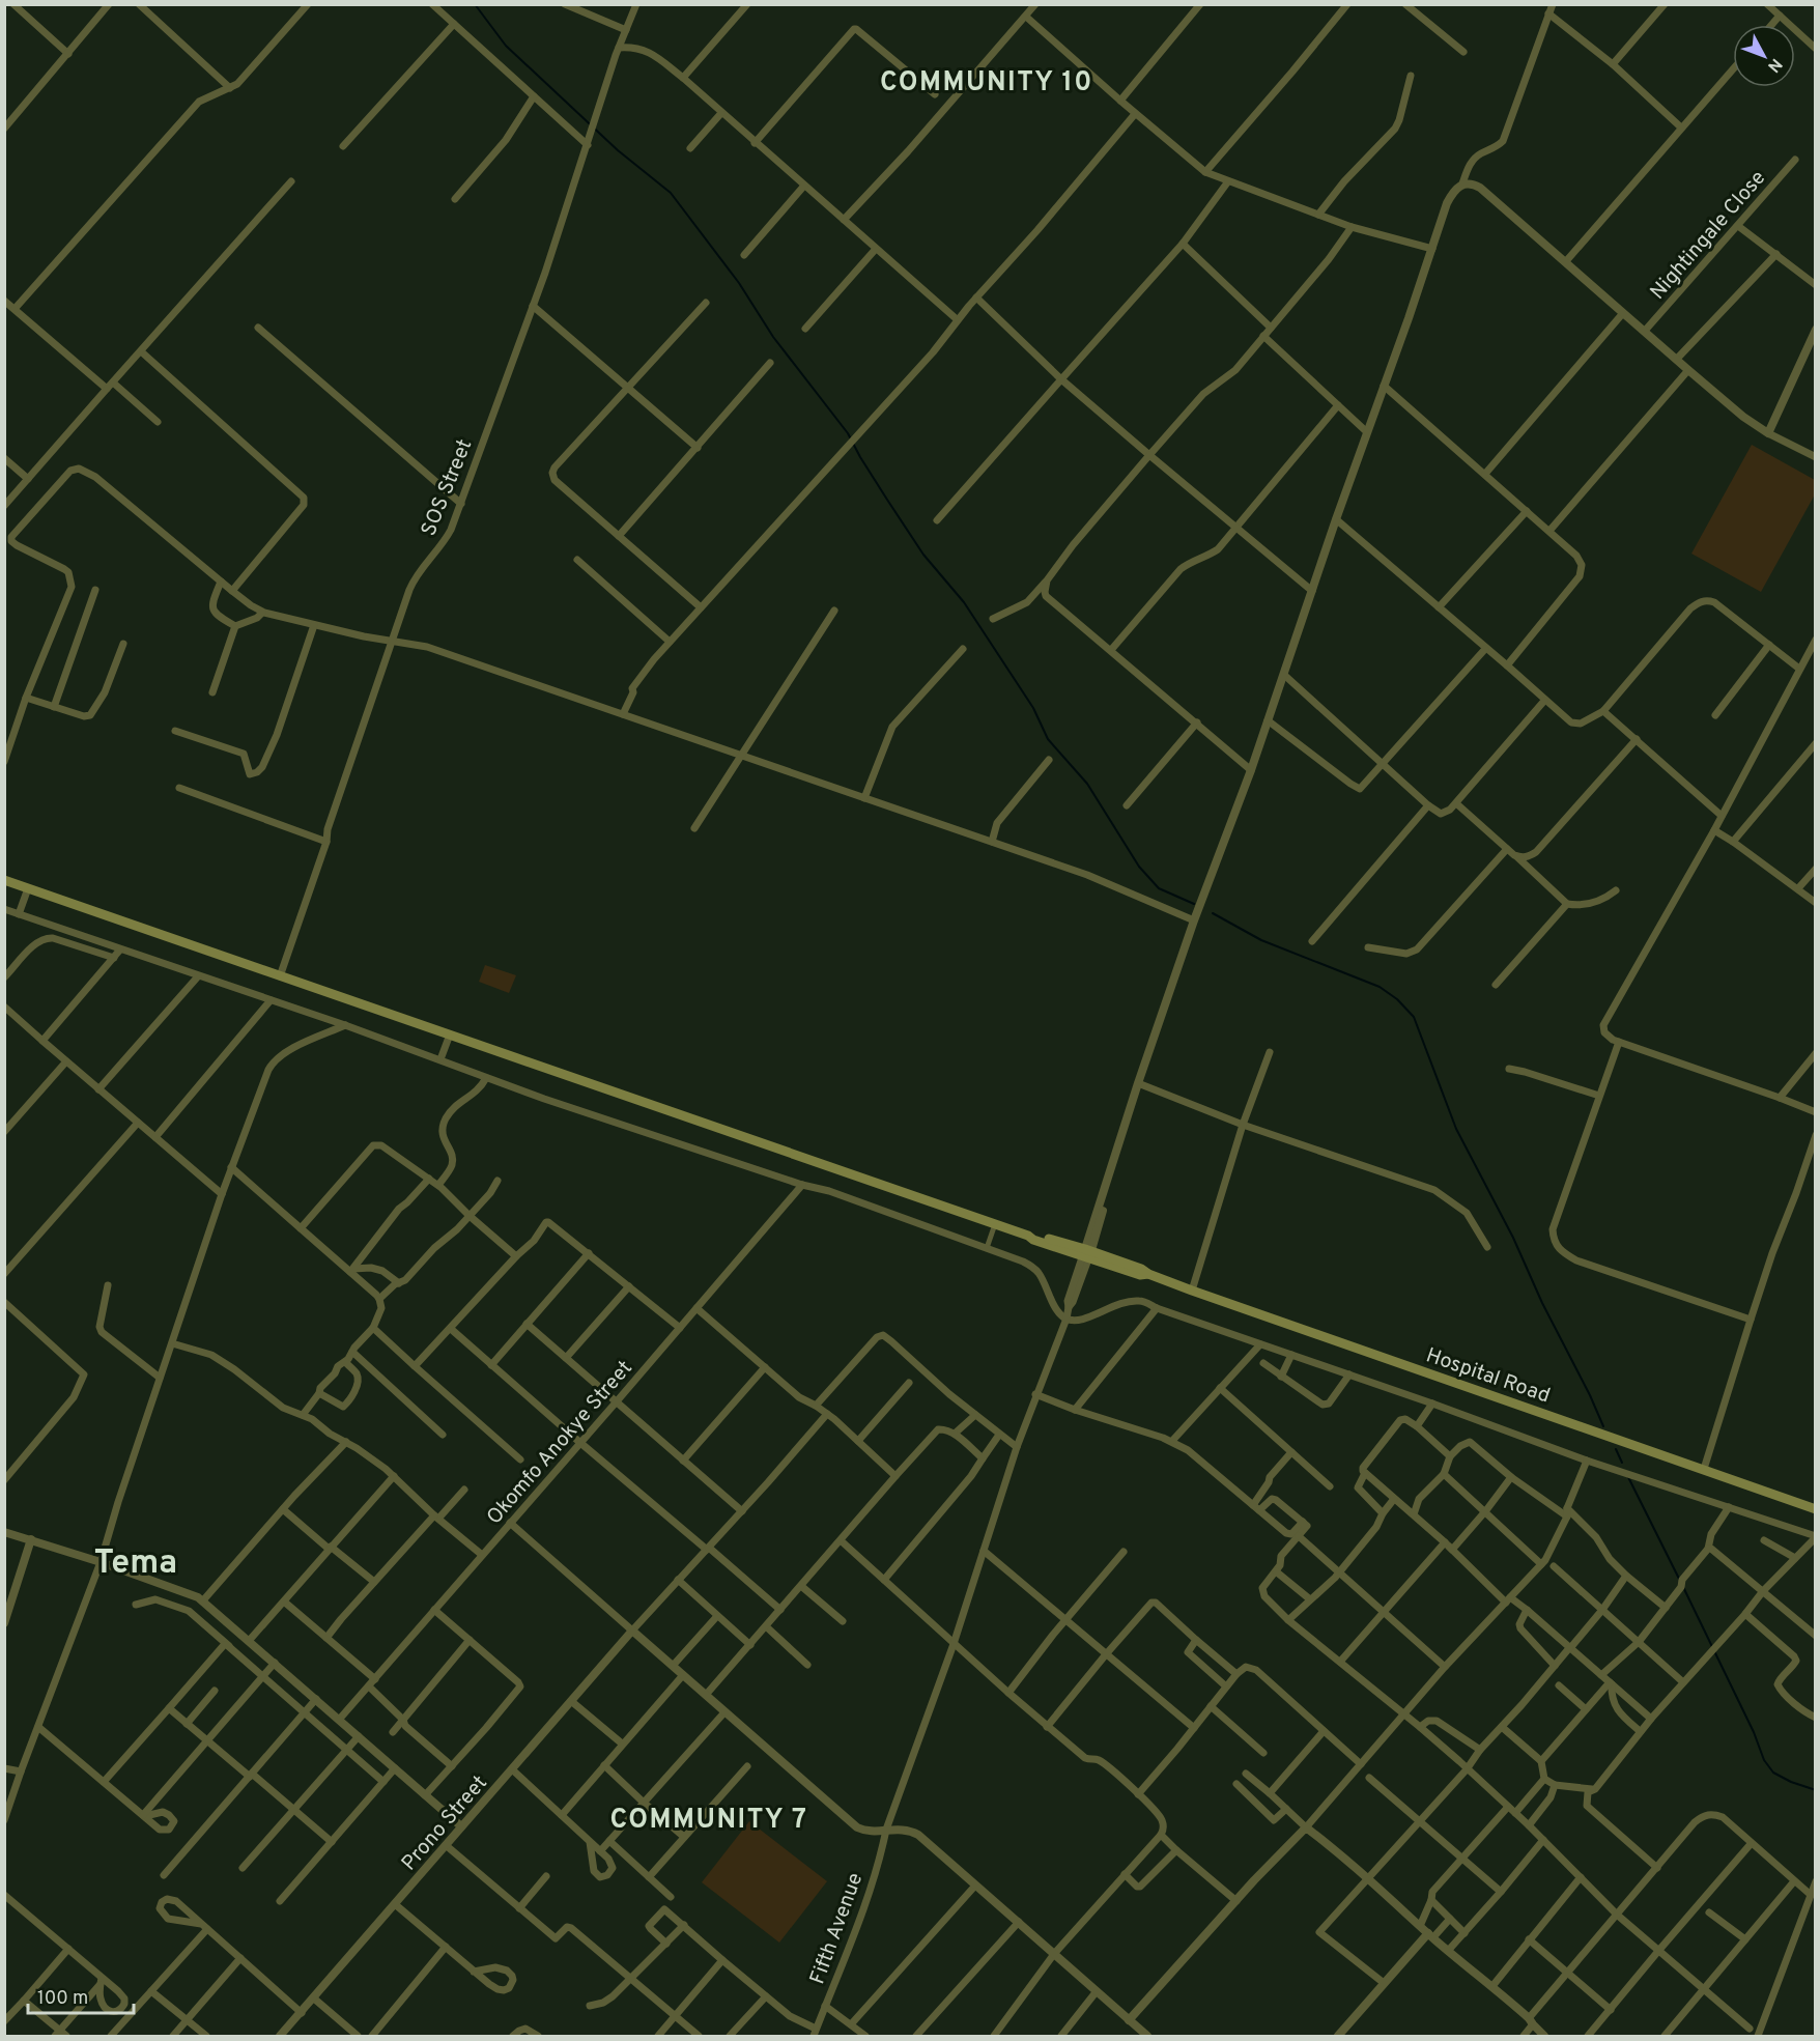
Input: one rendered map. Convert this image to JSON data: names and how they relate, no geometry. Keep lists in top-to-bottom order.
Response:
{
  "streets": {
    "main road": ["Hospital Road"],
    "street": [
      "Nightingale Close",
      "SOS Street",
      "Okomfo Anokye Street",
      "Prono Street",
      "Fifth Avenue"
    ]
  },
  "crossings": [
    ["SOS Street", "Hospital Road"],
    ["Hospital Road", "Fifth Avenue"]
  ],
  "districts": ["COMMUNITY 10", "Tema", "COMMUNITY 7"],
  "scale_bar": "100 m",
  "north": "bottom right"
}
